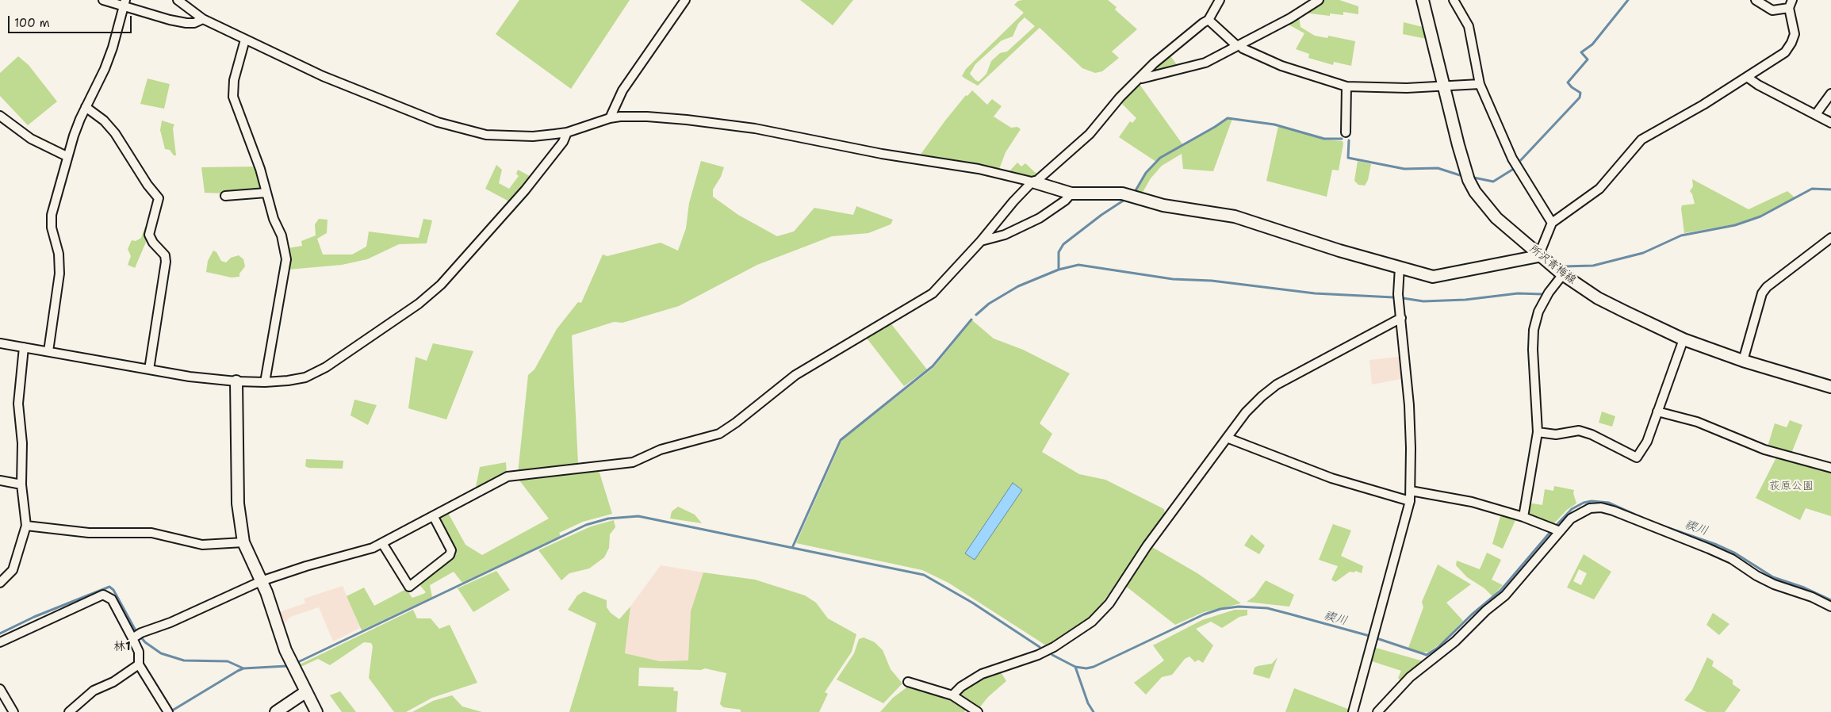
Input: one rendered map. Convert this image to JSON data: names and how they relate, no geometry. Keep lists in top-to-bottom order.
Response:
{
  "streets": {
    "street": ["所沢青梅線"]
  },
  "districts": ["林1"],
  "water": ["禊川"],
  "parks": ["荻原公園"],
  "scale_bar": "100 m"
}
